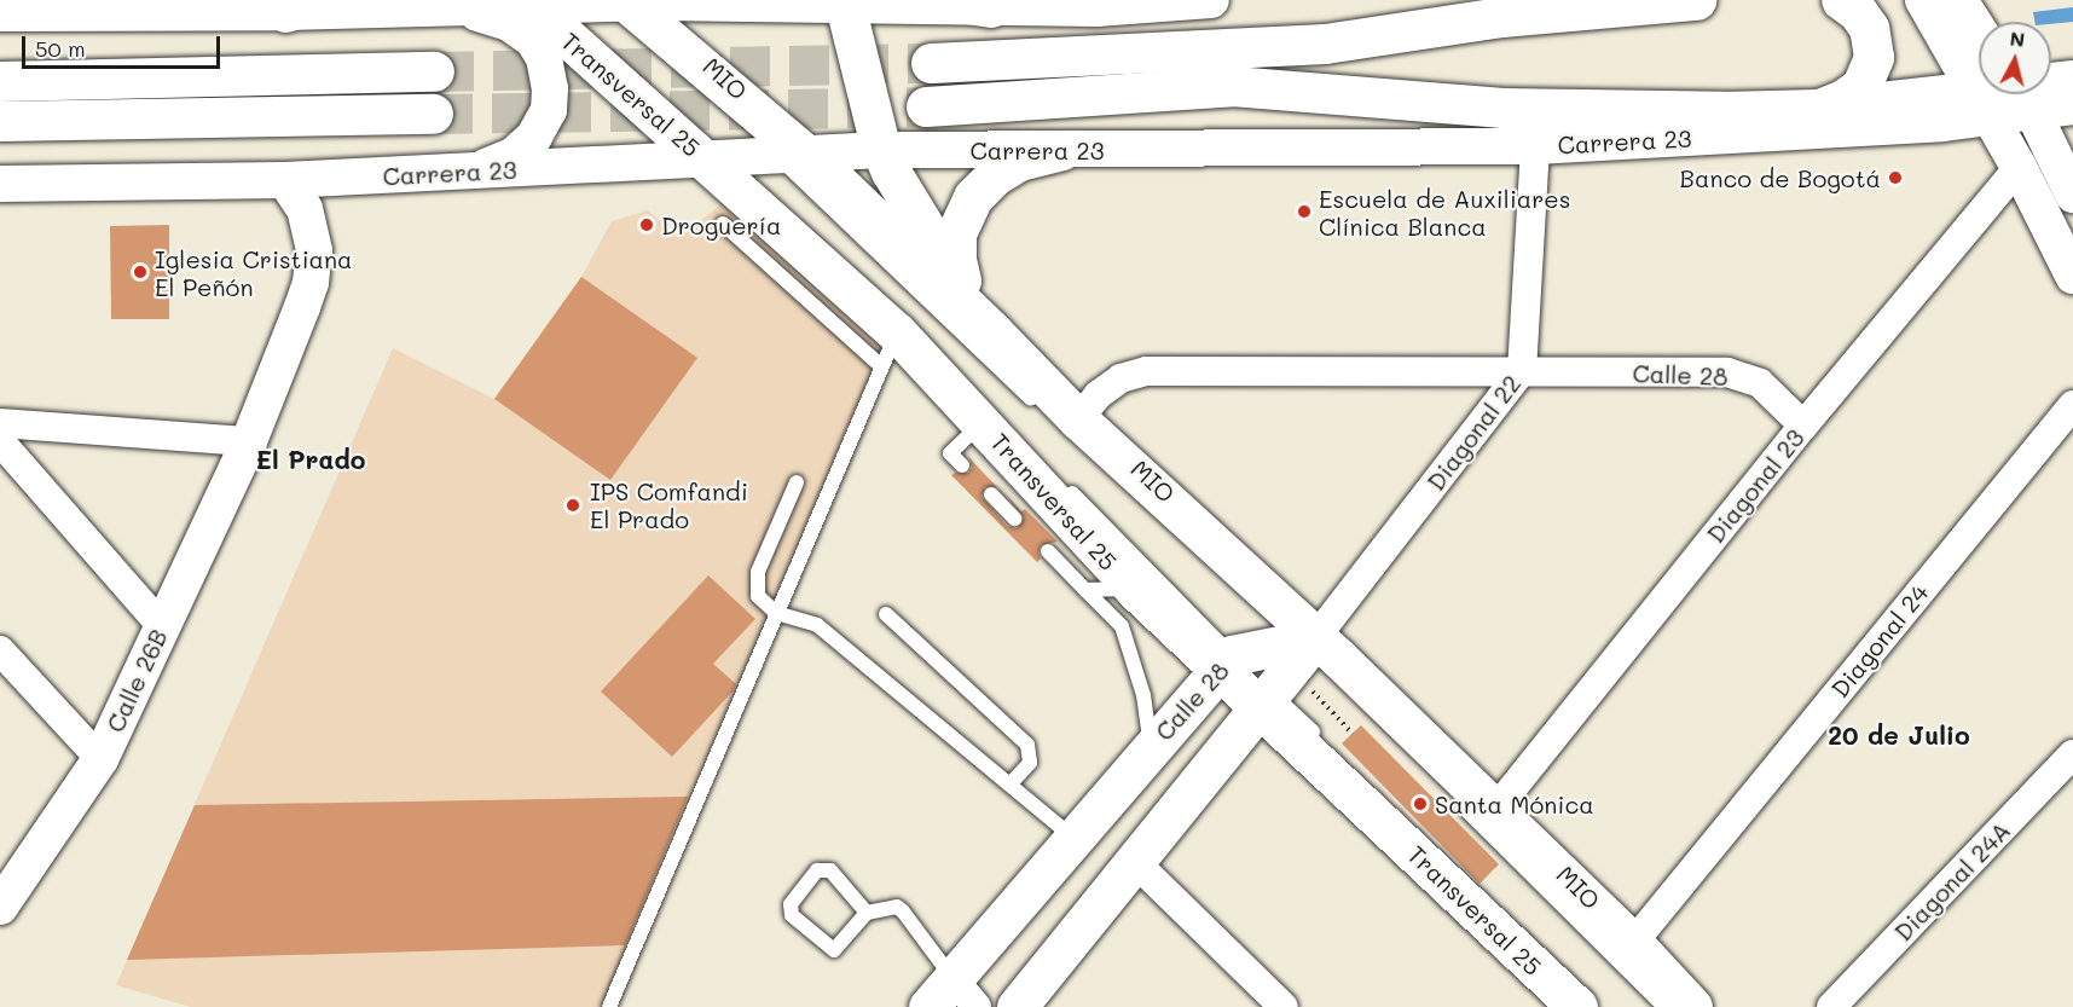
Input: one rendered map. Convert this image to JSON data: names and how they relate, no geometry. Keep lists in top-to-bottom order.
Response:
{
  "streets": {
    "main road": ["Transversal 25", "Carrera 23", "Calle 28"],
    "street": [
      "Diagonal 22",
      "Diagonal 23",
      "Diagonal 24",
      "Calle 26B",
      "Diagonal 24A"
    ],
    "lane": ["MIO"]
  },
  "crossings": [
    ["Transversal 25", "Carrera 23"],
    ["Transversal 25", "Calle 28"],
    ["Carrera 23", "Diagonal 22"],
    ["Carrera 23", "Calle 26B"],
    ["Calle 28", "Diagonal 22"],
    ["Calle 28", "Diagonal 23"]
  ],
  "districts": ["El Prado", "20 de Julio"],
  "places": [
    "Banco de Bogotá",
    "Escuela de Auxiliares Clínica Blanca",
    "Droguería",
    "Iglesia Cristiana El Peñón",
    "IPS Comfandi El Prado",
    "Santa Mónica"
  ],
  "scale_bar": "50 m",
  "north": "top"
}
